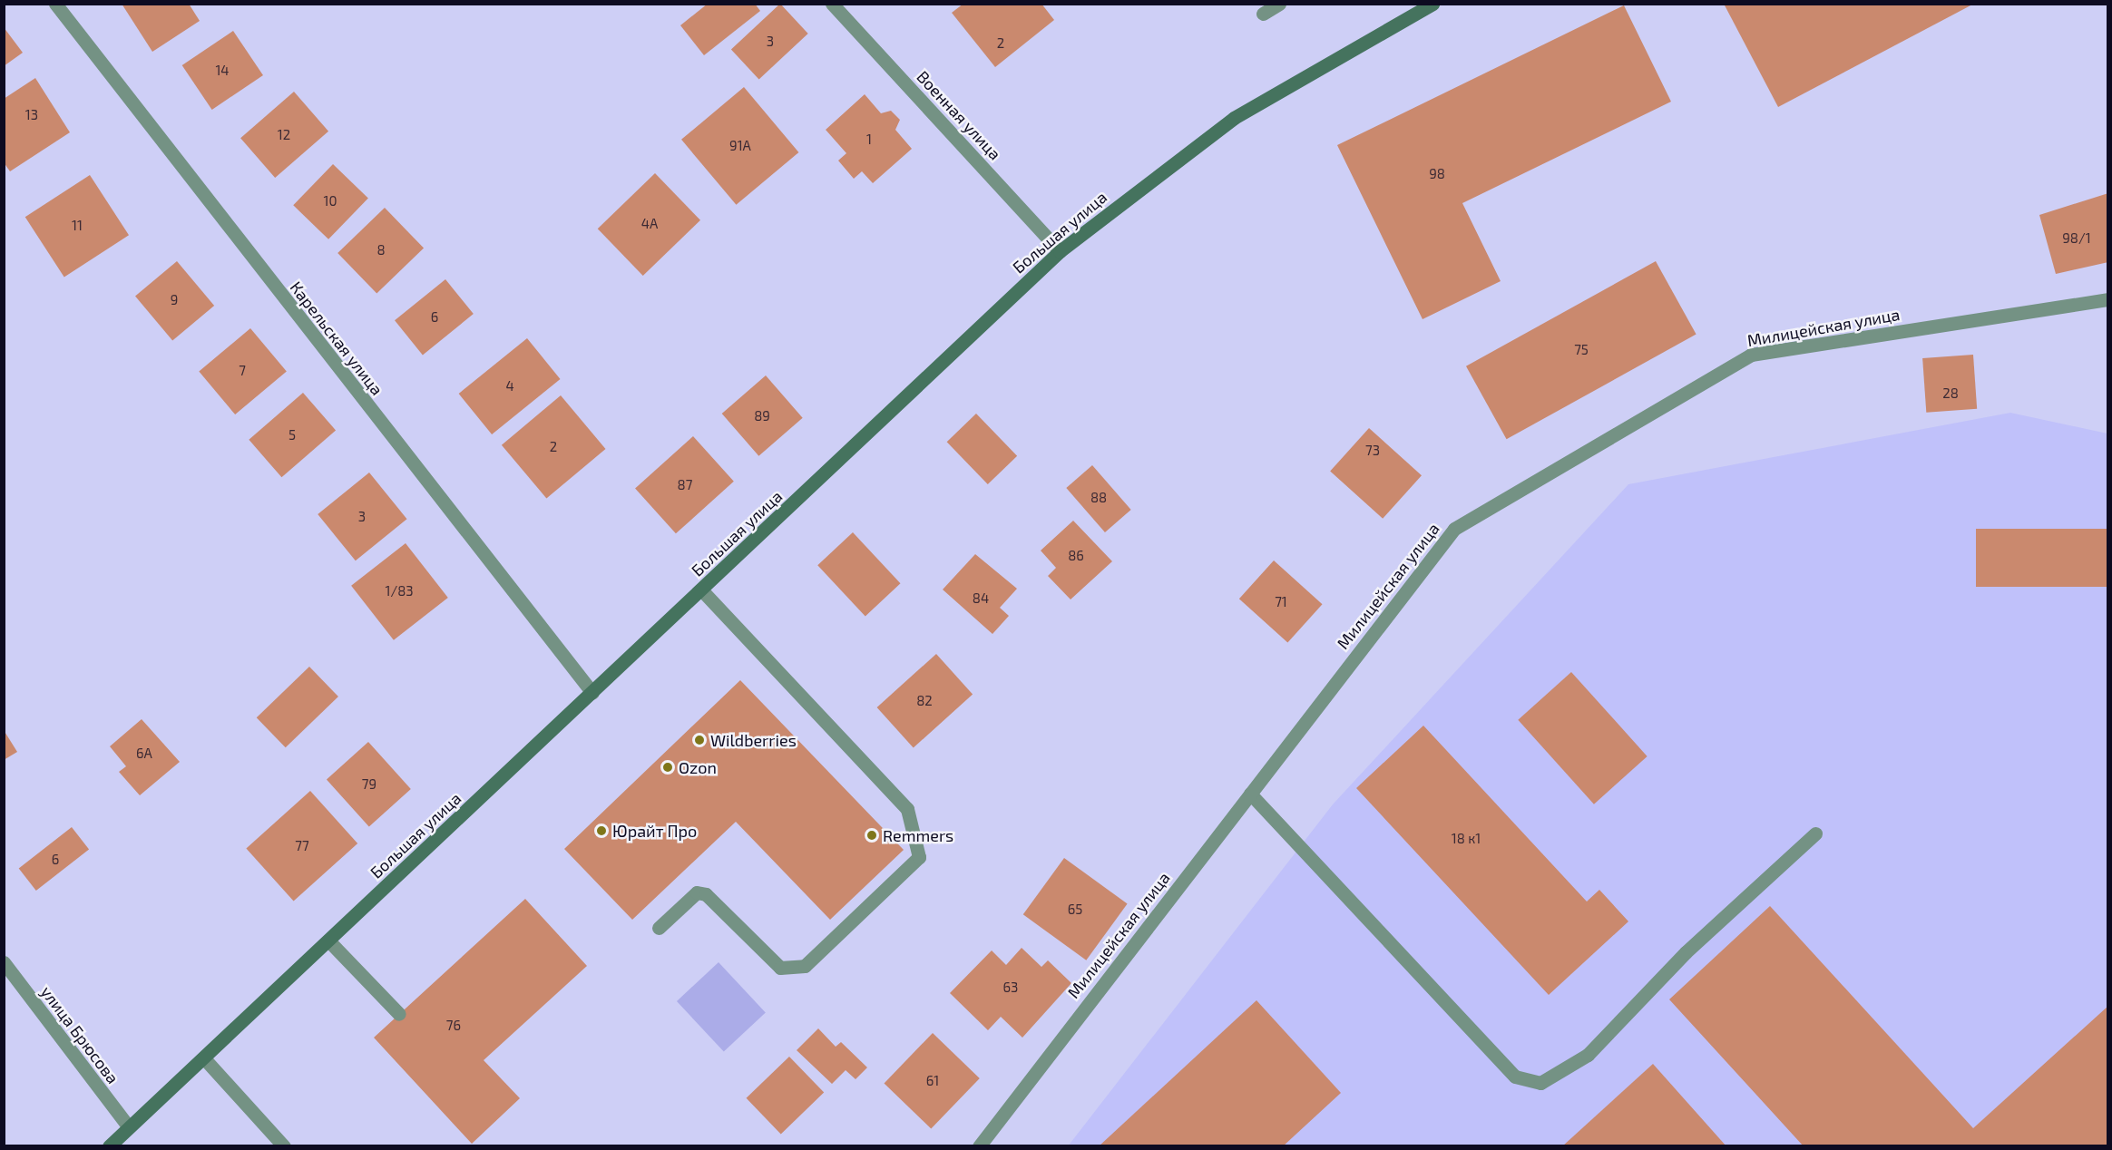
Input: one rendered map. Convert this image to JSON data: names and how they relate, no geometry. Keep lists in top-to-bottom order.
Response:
{
  "streets": {
    "street": [
      "Военная улица",
      "Большая улица",
      "Милицейская улица",
      "Карельская улица",
      "улица Брюсова"
    ]
  },
  "crossings": [
    ["Военная улица", "Большая улица"],
    ["Большая улица", "Карельская улица"],
    ["Большая улица", "улица Брюсова"]
  ],
  "places": [
    "Wildberries",
    "Ozon",
    "Юрайт Про",
    "Remmers"
  ],
  "house_numbers": [
    "3",
    "2",
    "14",
    "13",
    "12",
    "1",
    "91А",
    "98",
    "10",
    "4А",
    "11",
    "98/1",
    "8",
    "9",
    "6",
    "75",
    "7",
    "4",
    "28",
    "89",
    "5",
    "2",
    "73",
    "87",
    "88",
    "3",
    "86",
    "1/83",
    "84",
    "71",
    "82",
    "6А",
    "79",
    "18 к1",
    "77",
    "6",
    "65",
    "63",
    "76",
    "61"
  ]
}
